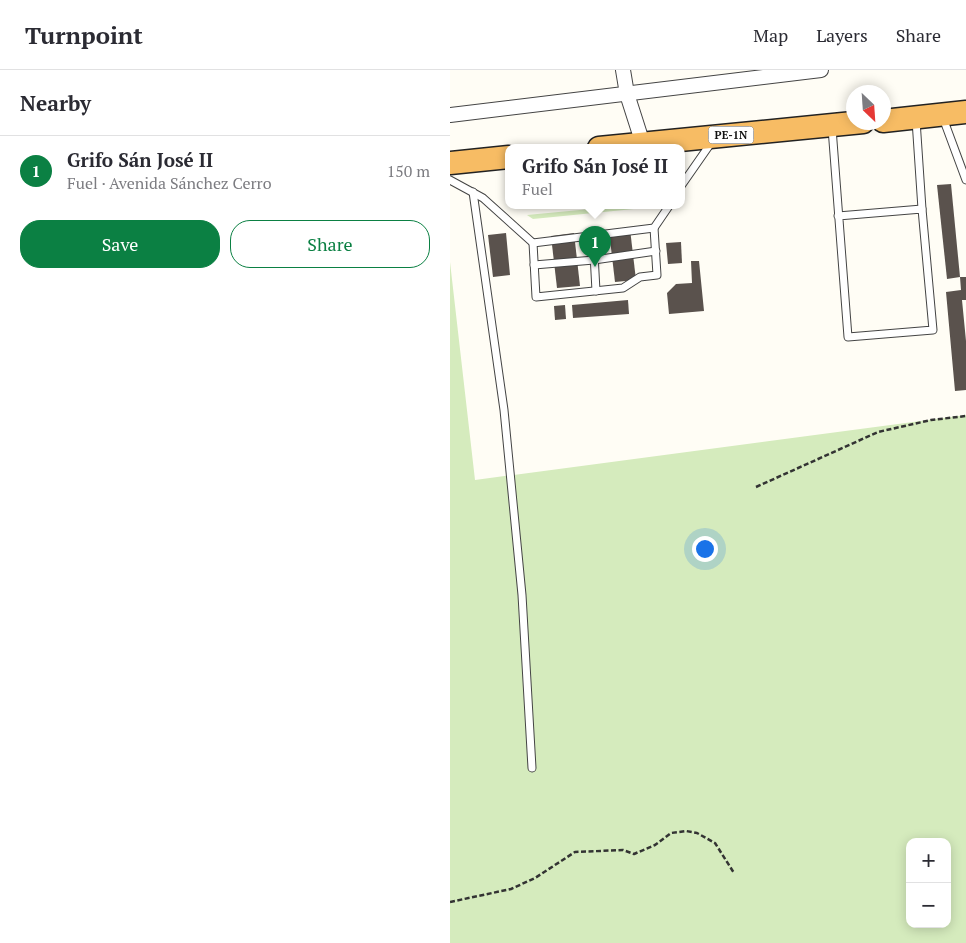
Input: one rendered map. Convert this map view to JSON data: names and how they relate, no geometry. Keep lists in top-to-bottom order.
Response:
{
  "streets": {
    "highway": ["PE-1N"]
  },
  "north": "bottom right",
  "page": {
    "header": "Turnpoint",
    "nav": ["Map", "Layers", "Share"],
    "heading": "Nearby",
    "list": [
      {
        "mark": "1",
        "name": "Grifo Sán José II",
        "note": "Fuel · Avenida Sánchez Cerro",
        "value": "150 m"
      }
    ],
    "popup": ["Grifo Sán José II", "Fuel"],
    "buttons": ["Save", "Share"],
    "pins": "1",
    "map_buttons": ["+", "−"]
  }
}
